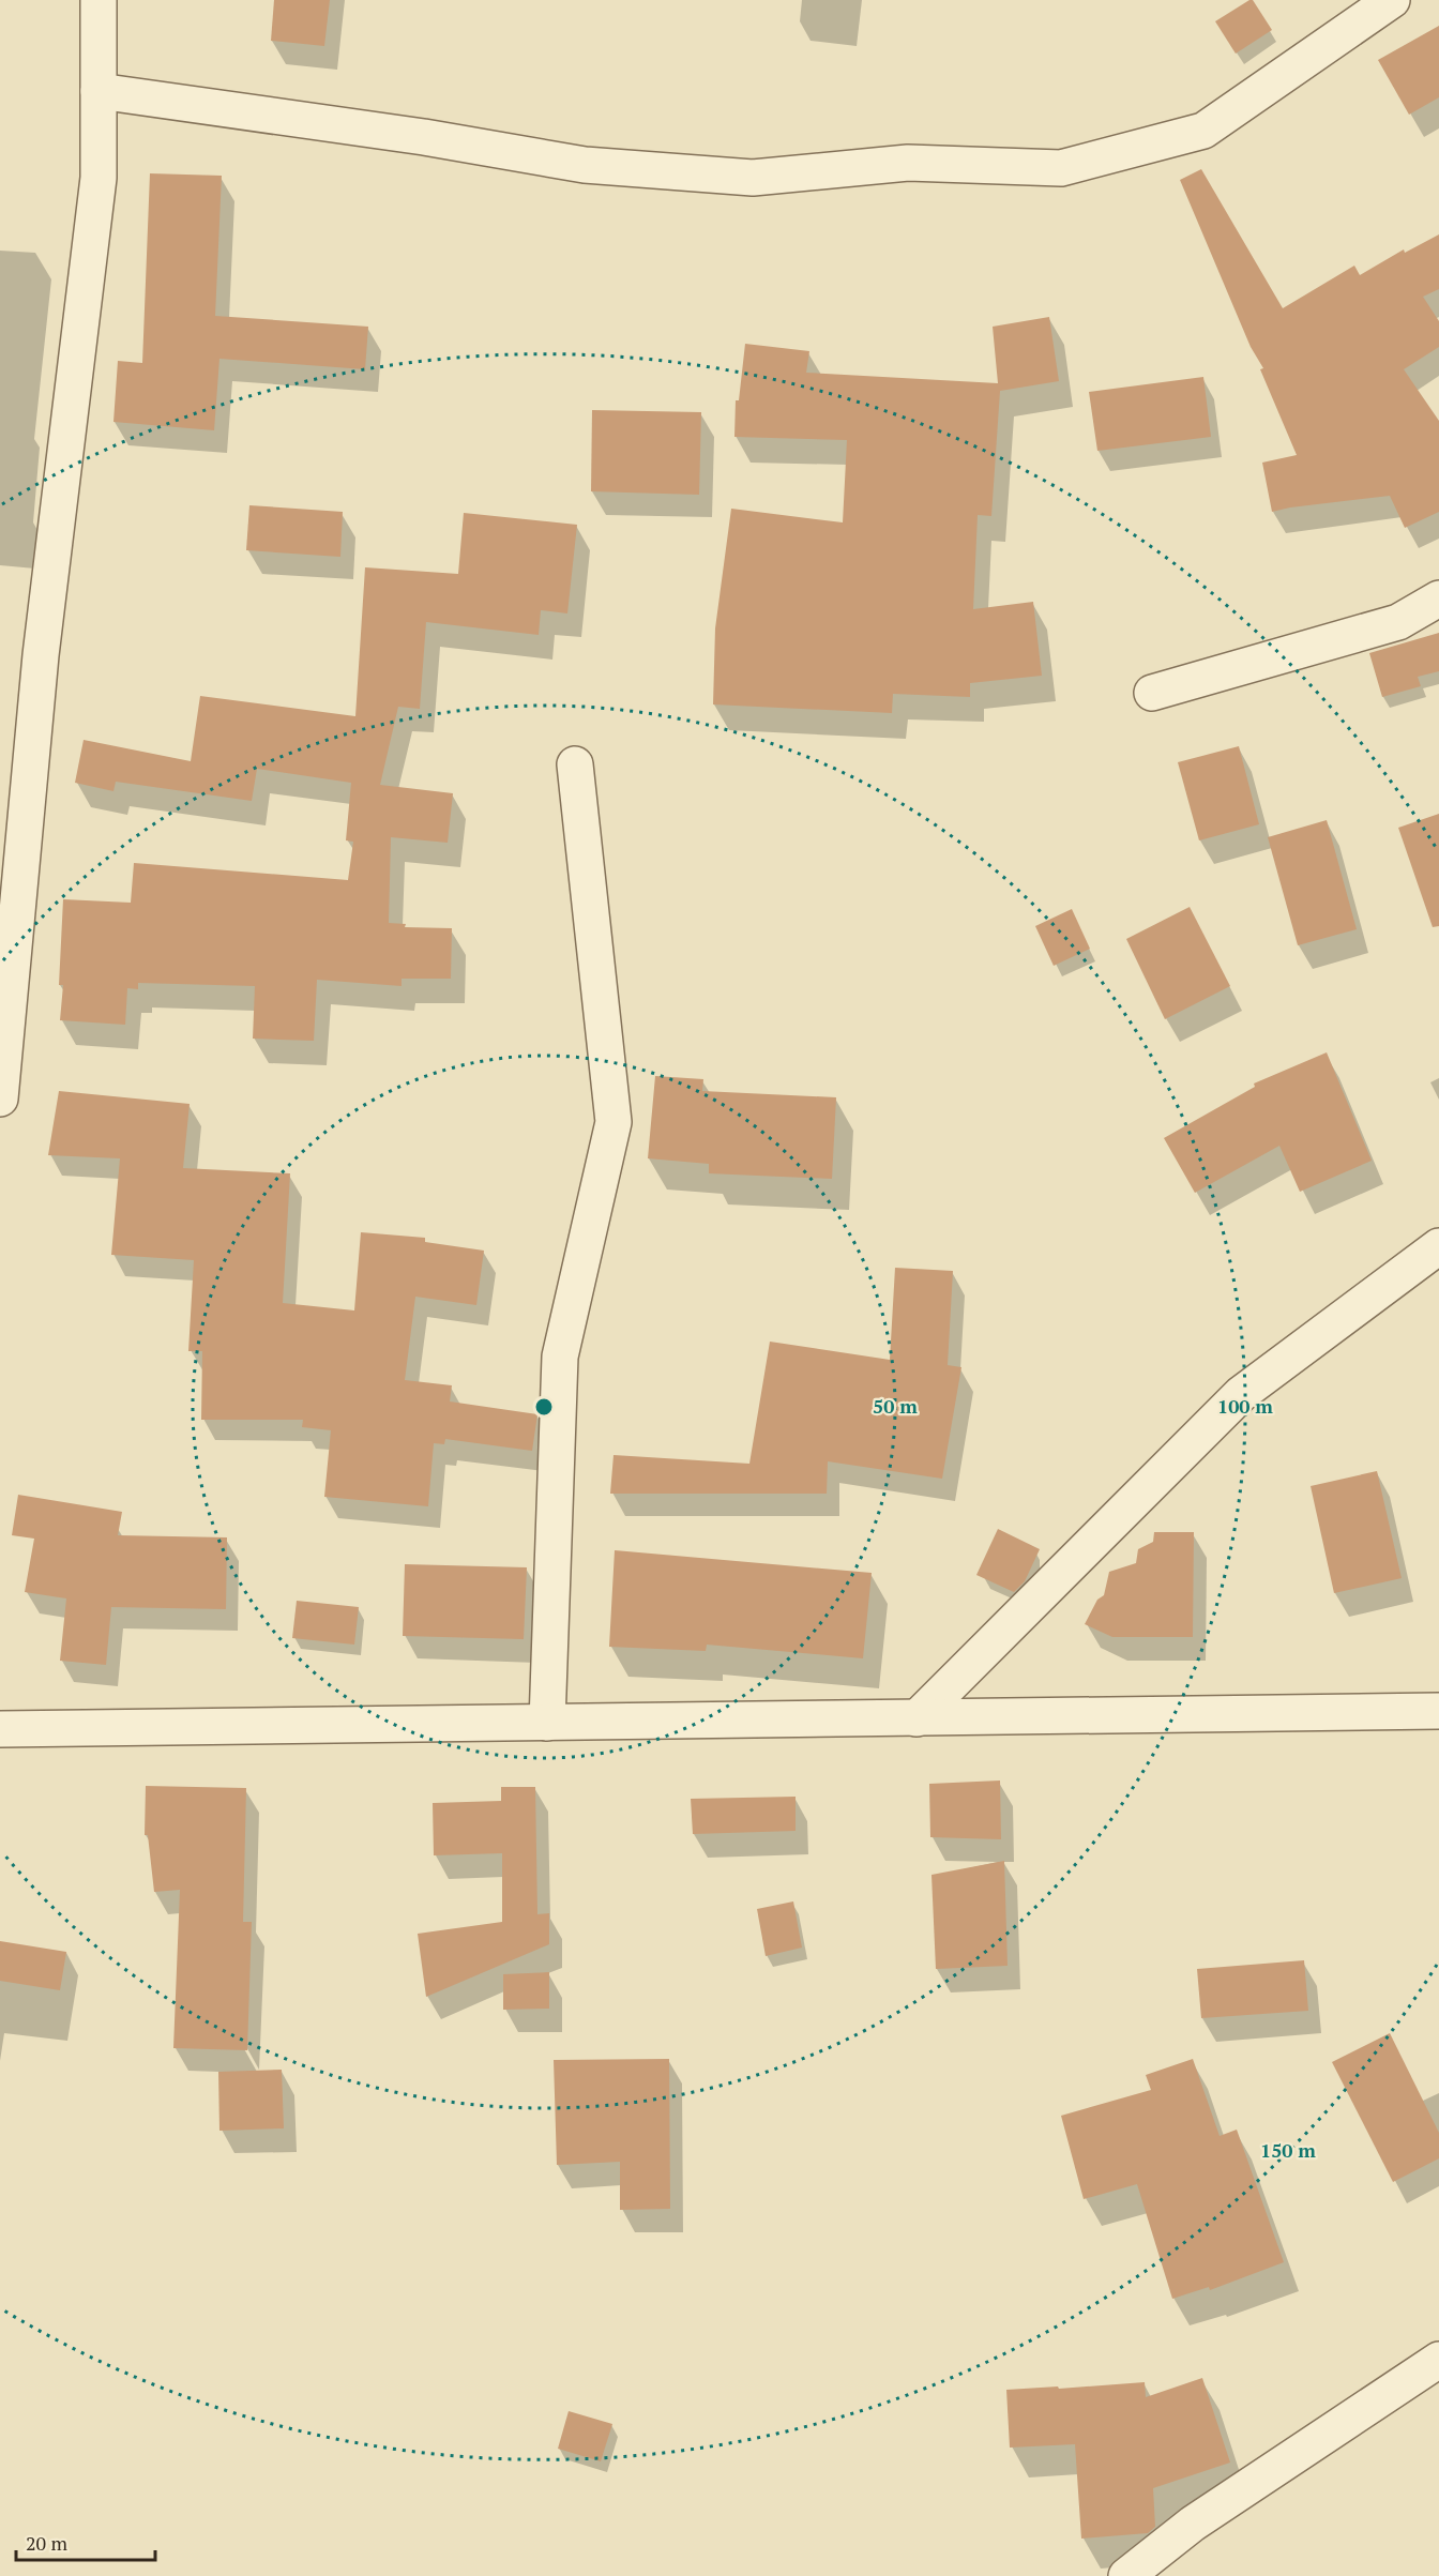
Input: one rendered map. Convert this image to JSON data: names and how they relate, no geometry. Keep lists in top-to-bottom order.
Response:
{
  "scale_bar": "20 m",
  "rings": ["50 m", "100 m", "150 m"]
}
